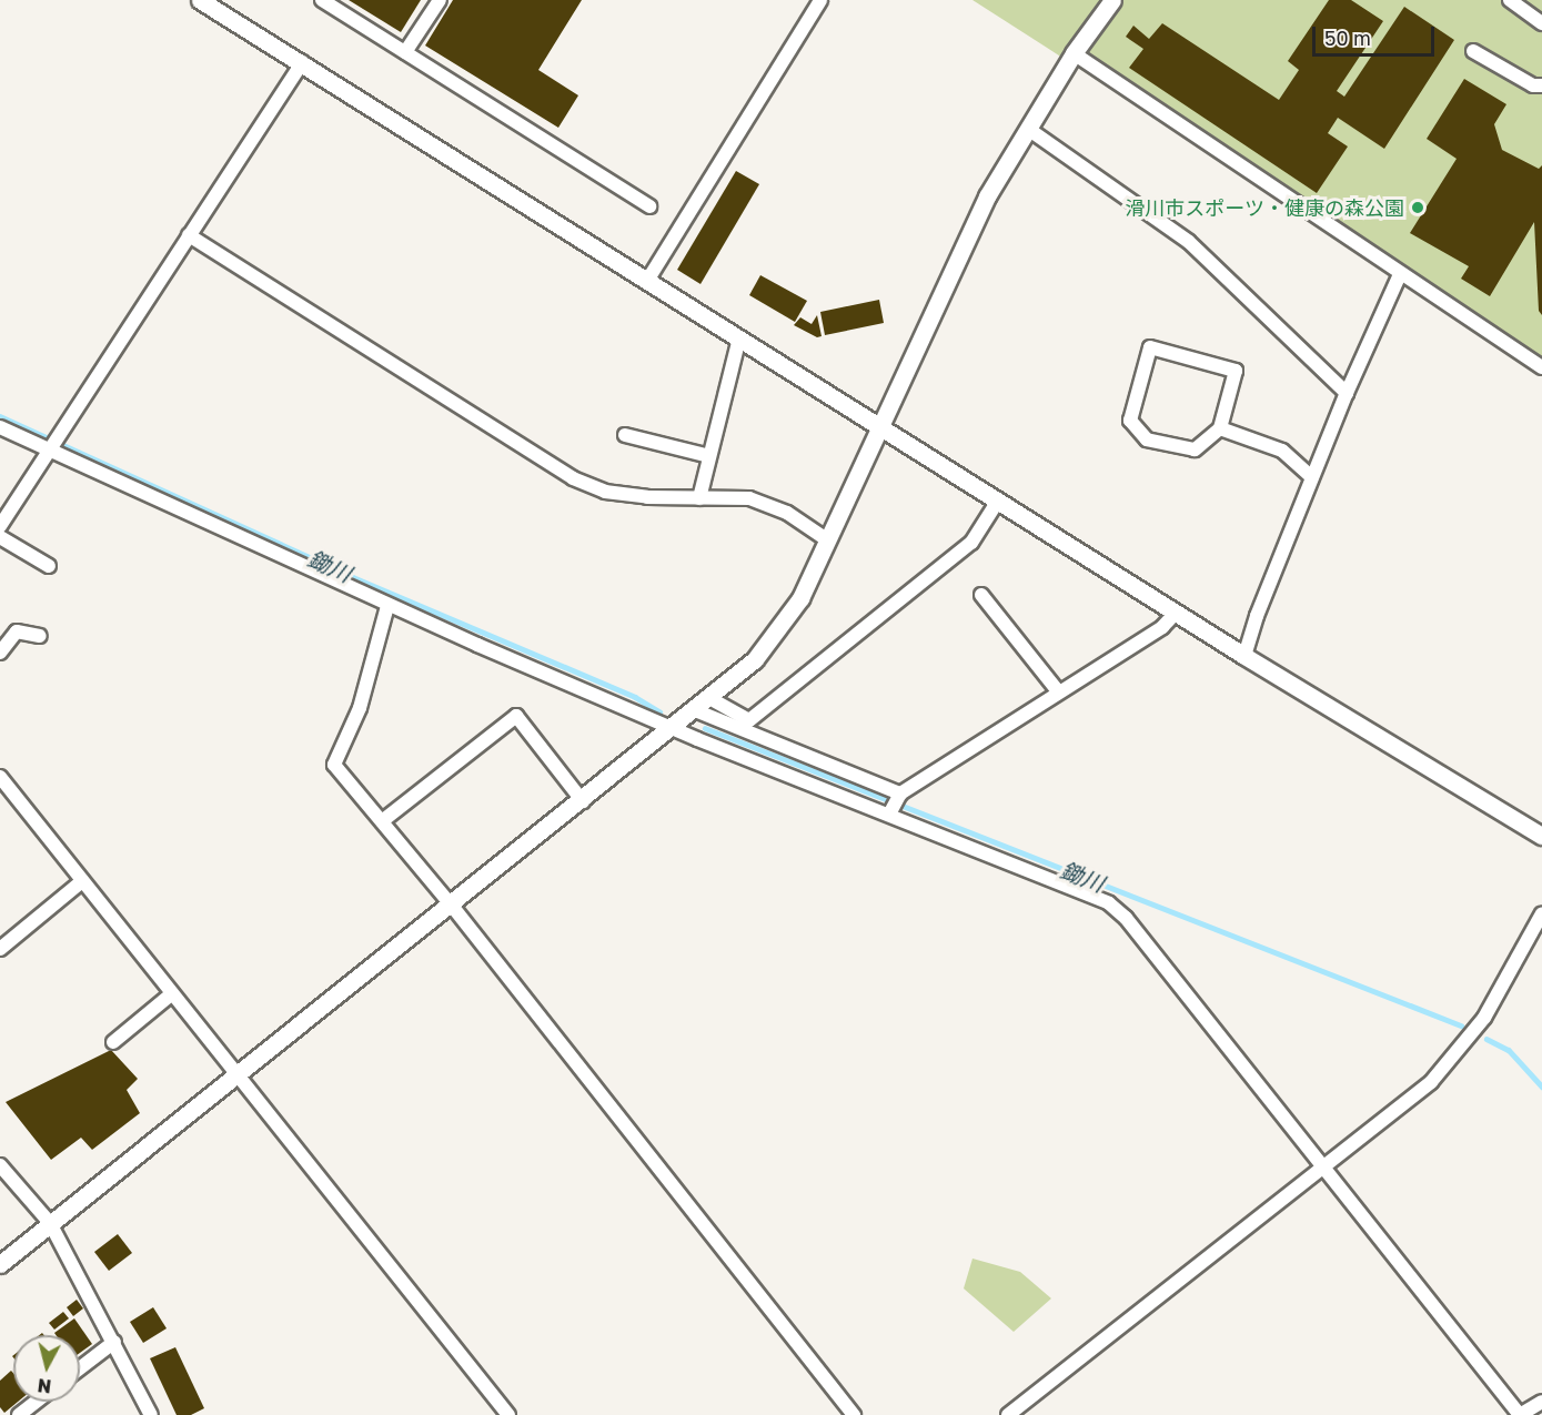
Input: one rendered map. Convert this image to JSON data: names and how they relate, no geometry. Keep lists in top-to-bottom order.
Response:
{
  "water": ["鋤川"],
  "places": ["滑川市スポーツ・健康の森公園"],
  "scale_bar": "50 m",
  "north": "bottom"
}
